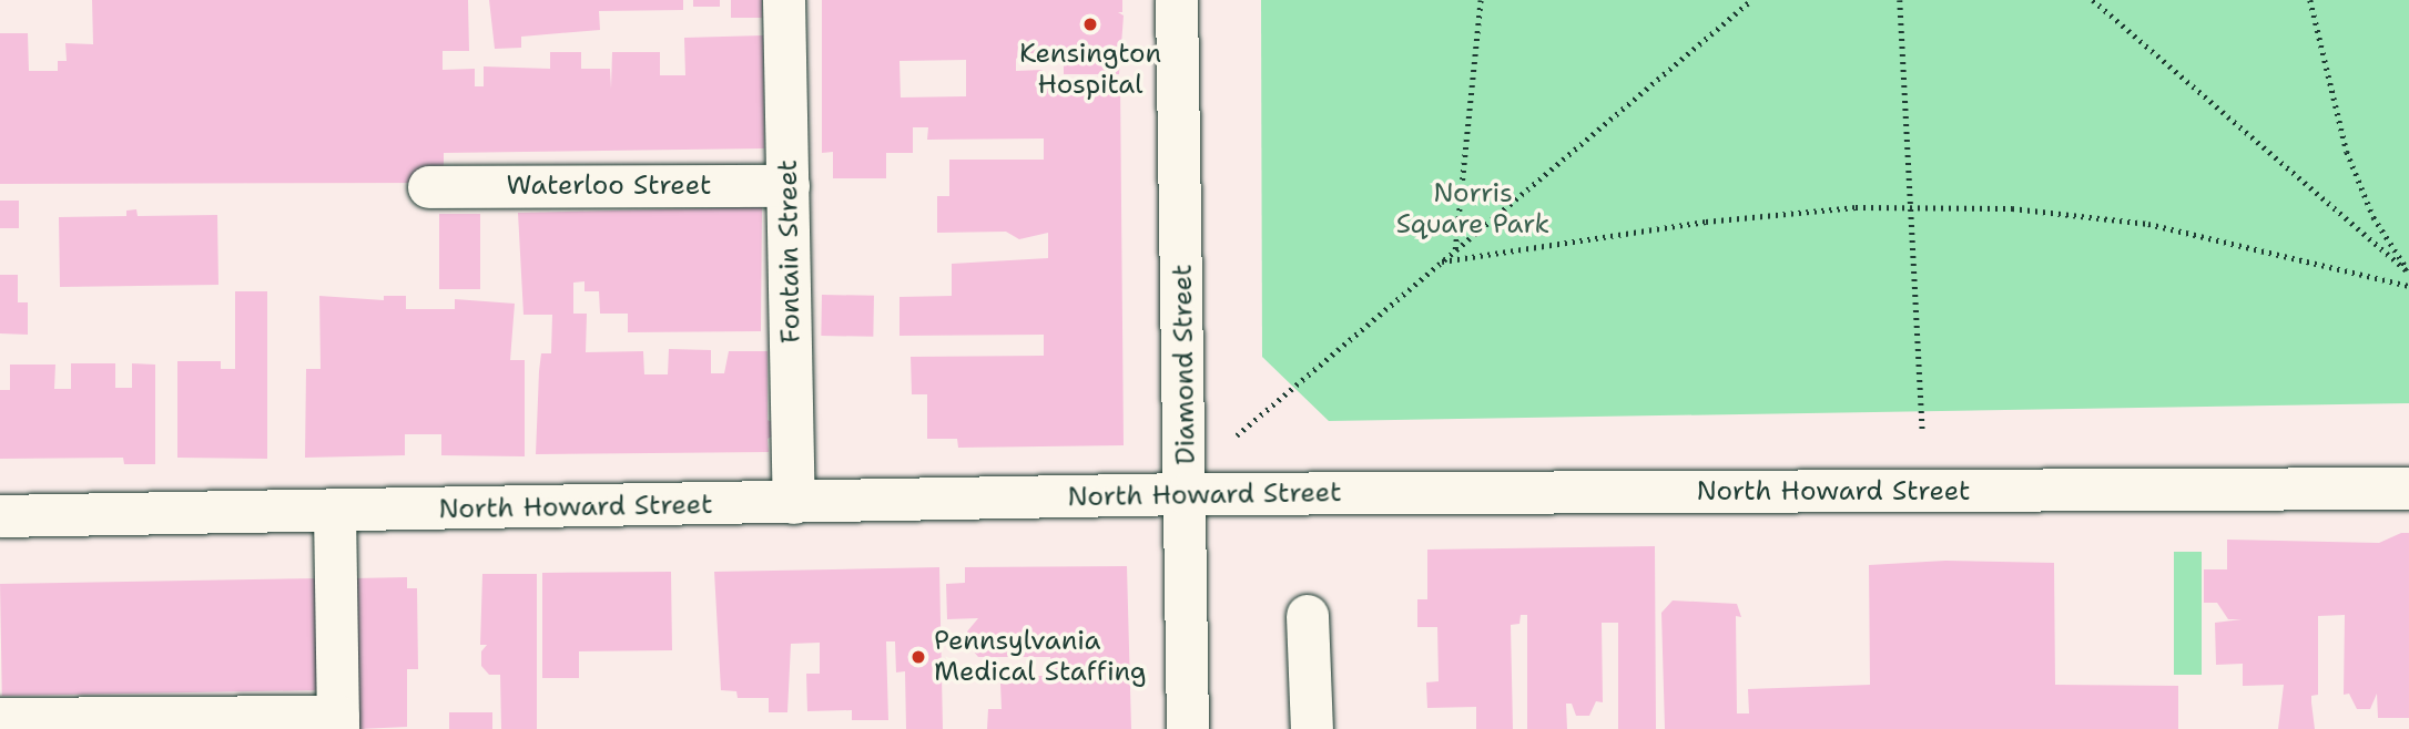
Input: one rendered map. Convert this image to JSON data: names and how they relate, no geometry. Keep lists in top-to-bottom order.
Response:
{
  "streets": {
    "street": [
      "Waterloo Street",
      "Fontain Street",
      "Diamond Street",
      "North Howard Street"
    ]
  },
  "crossings": [
    ["Waterloo Street", "Fontain Street"],
    ["Fontain Street", "North Howard Street"],
    ["Diamond Street", "North Howard Street"]
  ],
  "parks": ["Norris Square Park"],
  "places": ["Kensington Hospital", "Pennsylvania Medical Staffing"]
}
